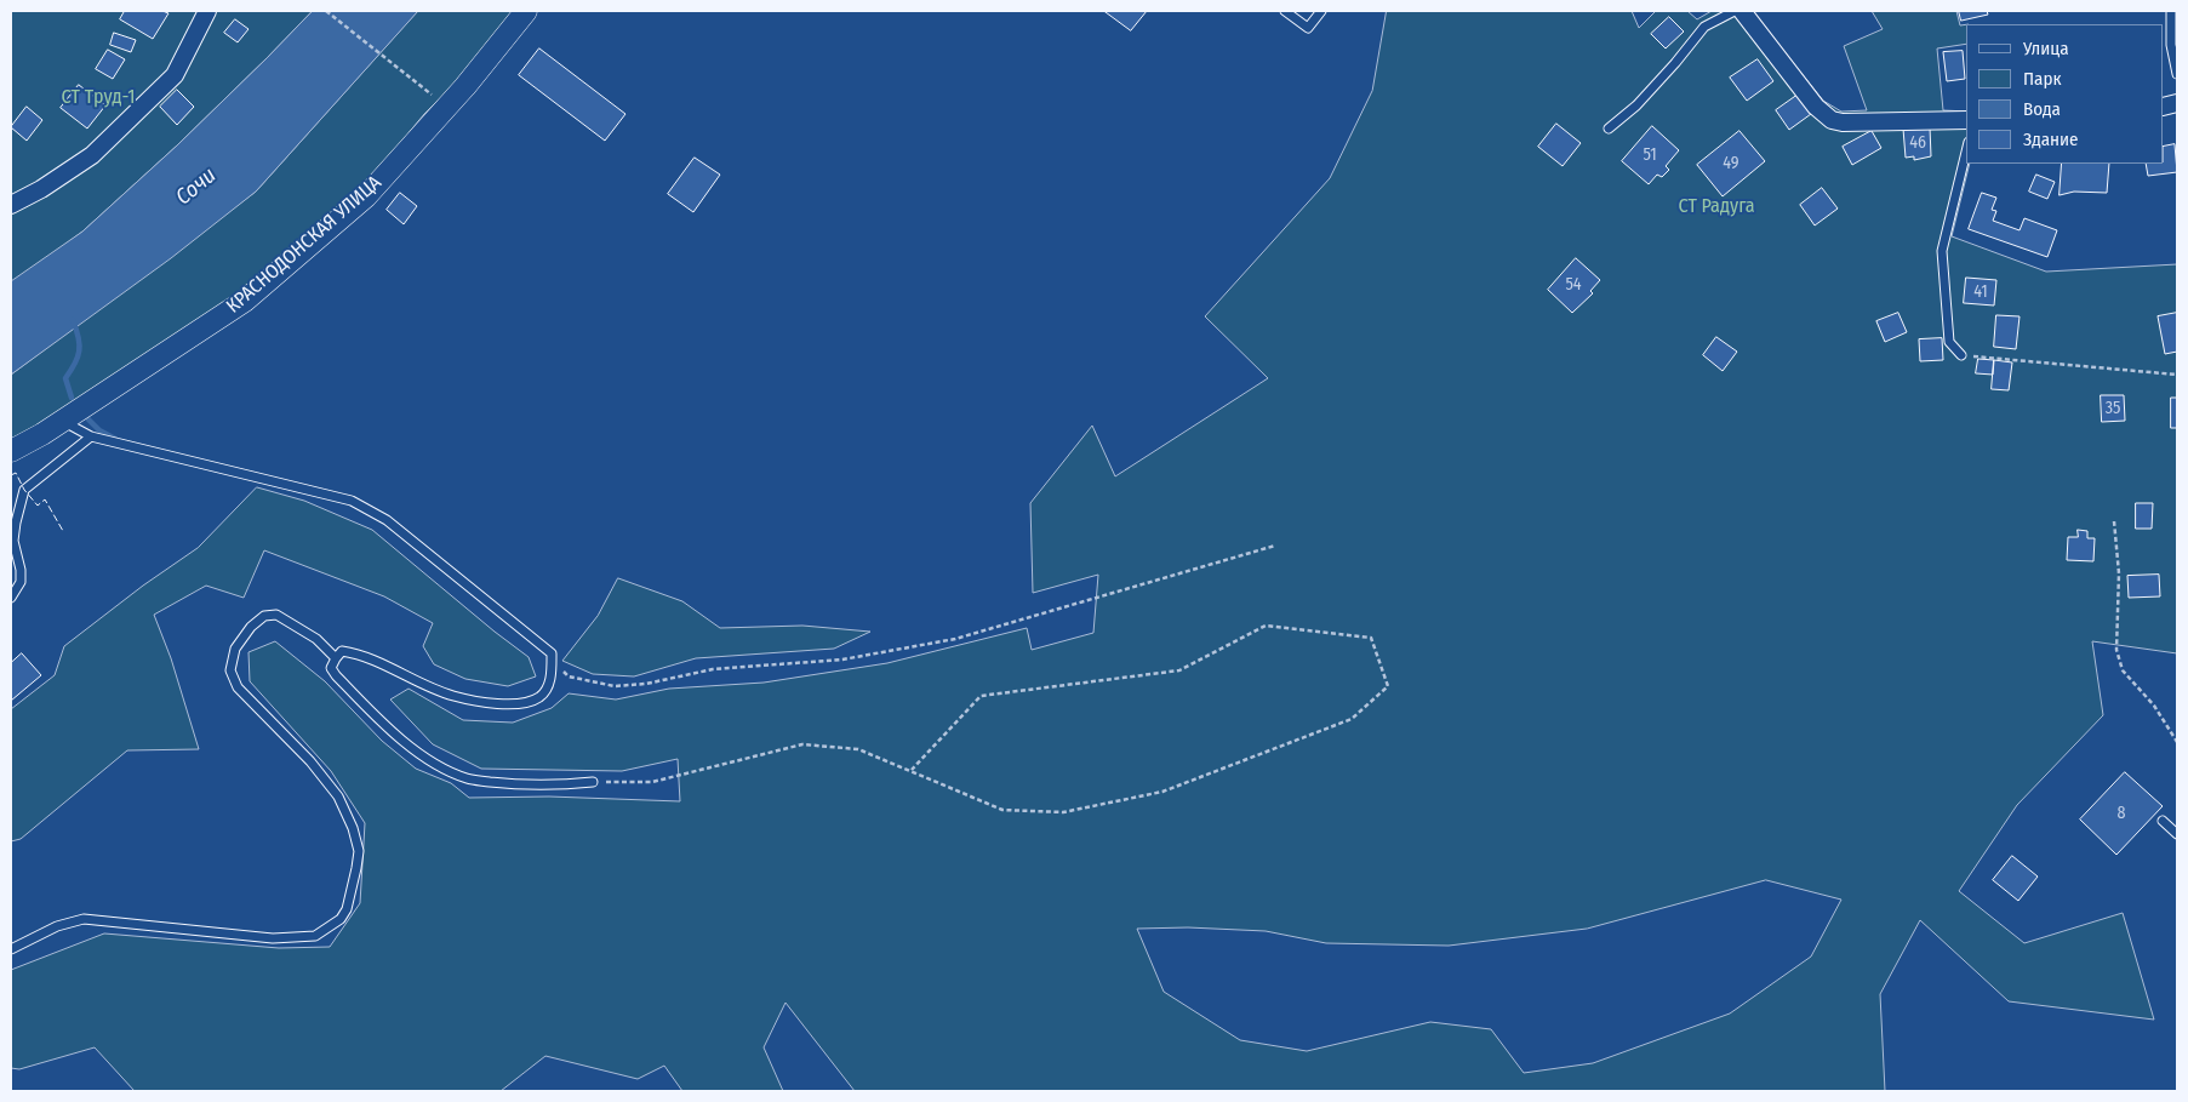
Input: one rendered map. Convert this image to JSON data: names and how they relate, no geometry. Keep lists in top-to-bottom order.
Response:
{
  "streets": {
    "street": ["КРАСНОДОНСКАЯ УЛИЦА"]
  },
  "water": ["Сочи"],
  "parks": ["СТ Труд-1", "СТ Радуга"],
  "house_numbers": [
    "46",
    "51",
    "49",
    "54",
    "41",
    "35",
    "8"
  ],
  "legend": [
    "Улица",
    "Парк",
    "Вода",
    "Здание"
  ]
}
